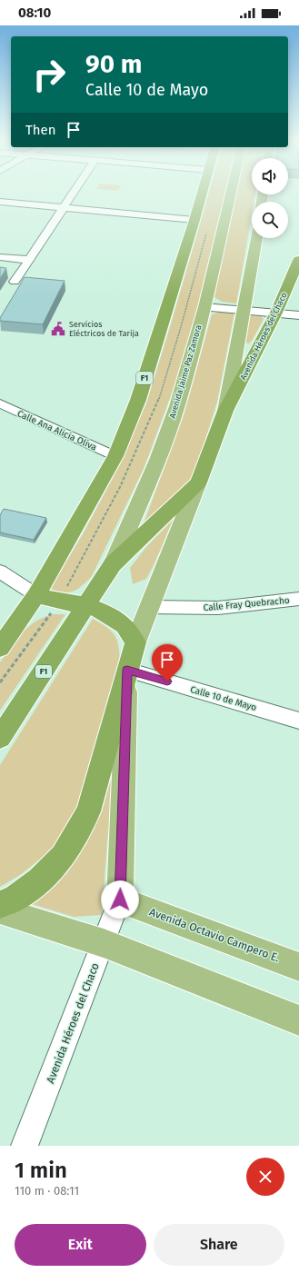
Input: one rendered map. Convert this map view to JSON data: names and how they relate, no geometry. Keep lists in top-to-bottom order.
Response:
{
  "streets": {
    "highway": ["Avenida Héroes del Chaco", "Avenida Jaime Paz Zamora", "F1"],
    "main road": ["Avenida Octavio Campero E."],
    "street": ["Calle Ana Alicia Oliva", "Calle Fray Quebracho", "Calle 10 de Mayo"]
  },
  "crossings": [
    ["Avenida Héroes del Chaco", "F1"],
    ["Avenida Héroes del Chaco", "Avenida Octavio Campero E."],
    ["Avenida Jaime Paz Zamora", "F1"],
    ["F1", "Calle Ana Alicia Oliva"]
  ],
  "places": {
    "public building": ["Servicios Eléctricos de Tarija"]
  },
  "page": {
    "status": "08:10",
    "turn": ["90 m", "Calle 10 de Mayo"],
    "then": "Then",
    "heading": ["1 min", "110 m · 08:11"],
    "buttons": ["Exit", "Share"]
  }
}
